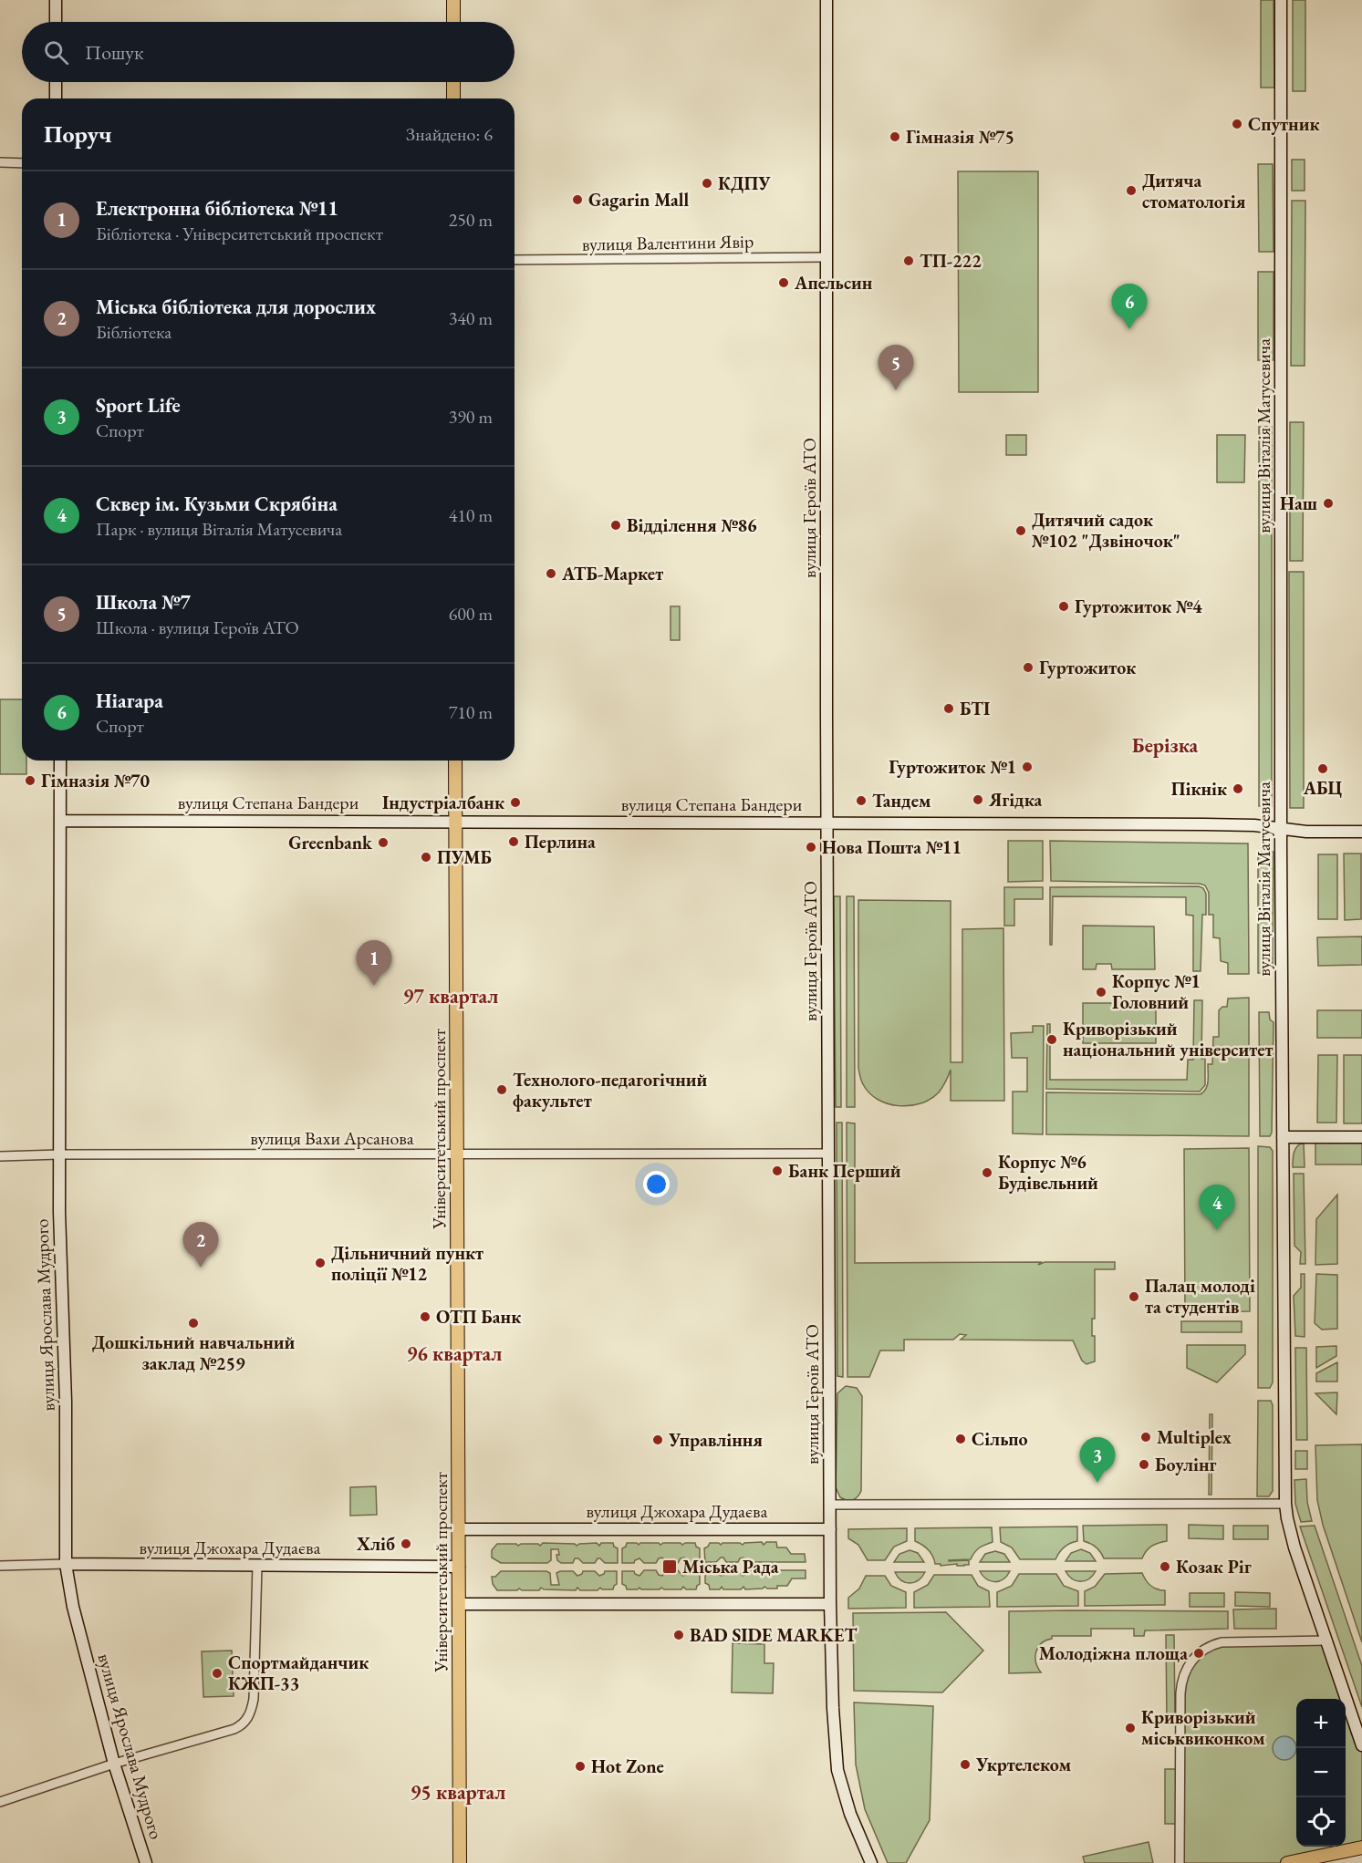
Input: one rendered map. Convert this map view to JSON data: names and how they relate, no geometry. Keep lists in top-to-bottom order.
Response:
{
  "streets": {
    "main road": ["Університетський проспект"],
    "street": [
      "вулиця Валентини Явір",
      "вулиця Віталія Матусевича",
      "вулиця Героїв АТО",
      "вулиця Степана Бандери",
      "вулиця Вахи Арсанова",
      "вулиця Ярослава Мудрого",
      "вулиця Джохара Дудаєва"
    ]
  },
  "crossings": [
    ["вулиця Валентини Явір", "вулиця Героїв АТО"],
    ["вулиця Віталія Матусевича", "вулиця Степана Бандери"],
    ["вулиця Героїв АТО", "вулиця Степана Бандери"],
    ["вулиця Героїв АТО", "вулиця Вахи Арсанова"],
    ["вулиця Героїв АТО", "вулиця Джохара Дудаєва"],
    ["вулиця Степана Бандери", "Університетський проспект"],
    ["вулиця Степана Бандери", "вулиця Ярослава Мудрого"],
    ["Університетський проспект", "вулиця Вахи Арсанова"],
    ["Університетський проспект", "вулиця Джохара Дудаєва"],
    ["вулиця Вахи Арсанова", "вулиця Ярослава Мудрого"],
    ["вулиця Ярослава Мудрого", "вулиця Джохара Дудаєва"]
  ],
  "districts": [
    "Берізка",
    "97 квартал",
    "96 квартал",
    "95 квартал"
  ],
  "places": {
    "other": [
      "Спутник",
      "Гімназія №75",
      "КДПУ",
      "Дитяча стоматологія",
      "Gagarin Mall",
      "ТП-222",
      "Апельсин",
      "Наш",
      "Відділення №86",
      "Дитячий садок №102 \"Дзвіночок\"",
      "АТБ-Маркет",
      "Гуртожиток №4",
      "Гуртожиток",
      "БТІ",
      "Гуртожиток №1",
      "АБЦ",
      "Гімназія №70",
      "Пікнік",
      "Ягідка",
      "Тандем",
      "Індустріалбанк",
      "Перлина",
      "Greenbank",
      "Нова Пошта №11",
      "ПУМБ",
      "Корпус №1 Головний",
      "Криворізький національний університет",
      "Технолого-педагогічний факультет",
      "Банк Перший",
      "Корпус №6 Будівельний",
      "Дільничний пункт поліції №12",
      "Палац молоді та студентів",
      "ОТП Банк",
      "Дошкільний навчальний заклад №259",
      "Multiplex",
      "Сільпо",
      "Управління",
      "Боулінг",
      "Хліб",
      "Козак Ріг",
      "BAD SIDE MARKET",
      "Молодіжна площа",
      "Спортмайданчик КЖП-33",
      "Криворізький міськвиконком",
      "Укртелеком",
      "Hot Zone"
    ],
    "transit": ["Міська Рада"]
  },
  "page": {
    "search": "Пошук",
    "heading": ["Поруч", "Знайдено: 6"],
    "list": [
      {
        "mark": "1",
        "name": "Електронна бібліотека №11",
        "note": "Бібліотека · Університетський проспект",
        "value": "250 m"
      },
      {
        "mark": "2",
        "name": "Міська бібліотека для дорослих",
        "note": "Бібліотека",
        "value": "340 m"
      },
      {
        "mark": "3",
        "name": "Sport Life",
        "note": "Спорт",
        "value": "390 m"
      },
      {
        "mark": "4",
        "name": "Сквер ім. Кузьми Скрябіна",
        "note": "Парк · вулиця Віталія Матусевича",
        "value": "410 m"
      },
      {
        "mark": "5",
        "name": "Школа №7",
        "note": "Школа · вулиця Героїв АТО",
        "value": "600 m"
      },
      {
        "mark": "6",
        "name": "Ніагара",
        "note": "Спорт",
        "value": "710 m"
      }
    ],
    "pins": [
      "6",
      "5",
      "1",
      "4",
      "2",
      "3"
    ],
    "map_buttons": ["+", "−"]
  }
}
